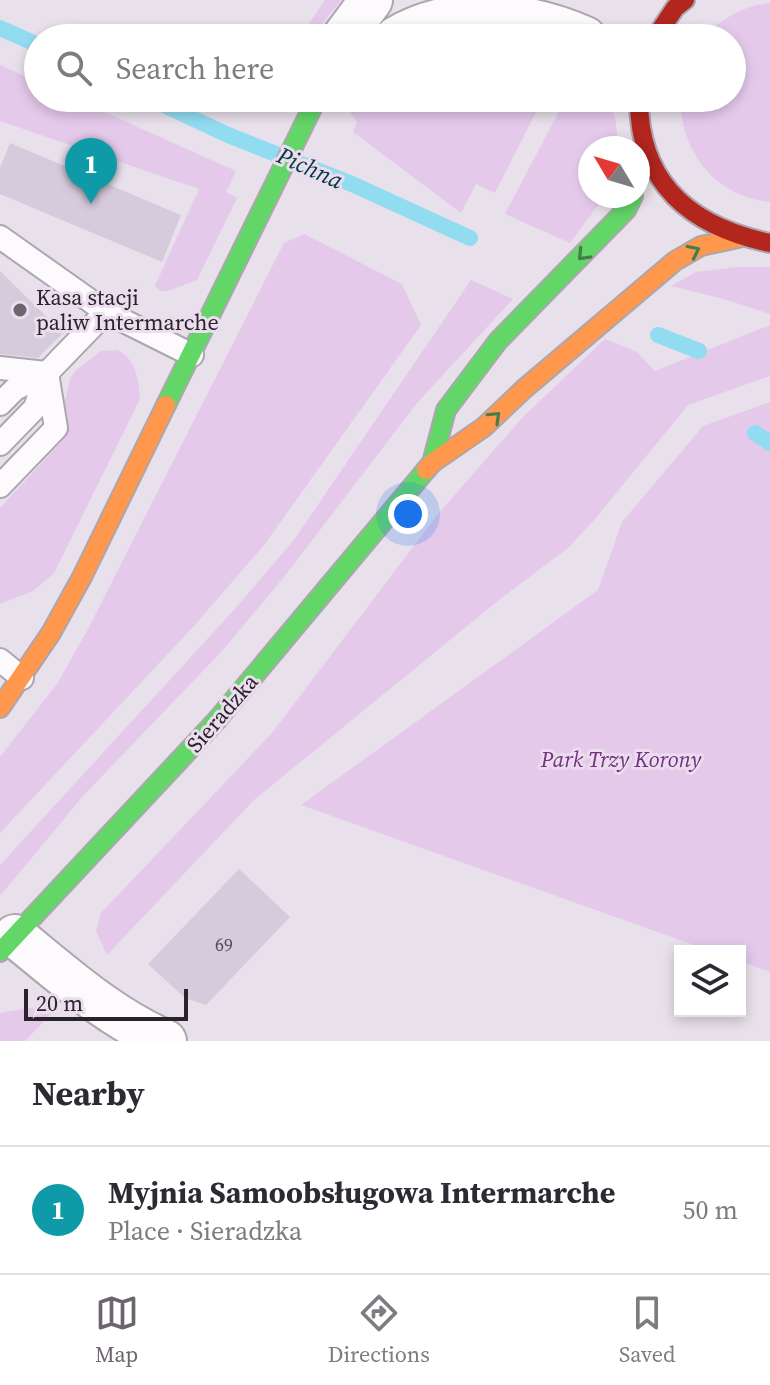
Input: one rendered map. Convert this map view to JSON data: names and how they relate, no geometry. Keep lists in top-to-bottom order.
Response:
{
  "streets": {
    "main road": ["Sieradzka"]
  },
  "water": ["Pichna"],
  "parks": ["Park Trzy Korony"],
  "places": ["Kasa stacji paliw Intermarche"],
  "house_numbers": ["69"],
  "scale_bar": "20 m",
  "north": "top left",
  "page": {
    "search": "Search here",
    "pins": "1",
    "scale": "20 m",
    "heading": "Nearby",
    "list": [
      {
        "mark": "1",
        "name": "Myjnia Samoobsługowa Intermarche",
        "note": "Place · Sieradzka",
        "value": "50 m"
      }
    ],
    "nav": ["Map", "Directions", "Saved"]
  }
}
